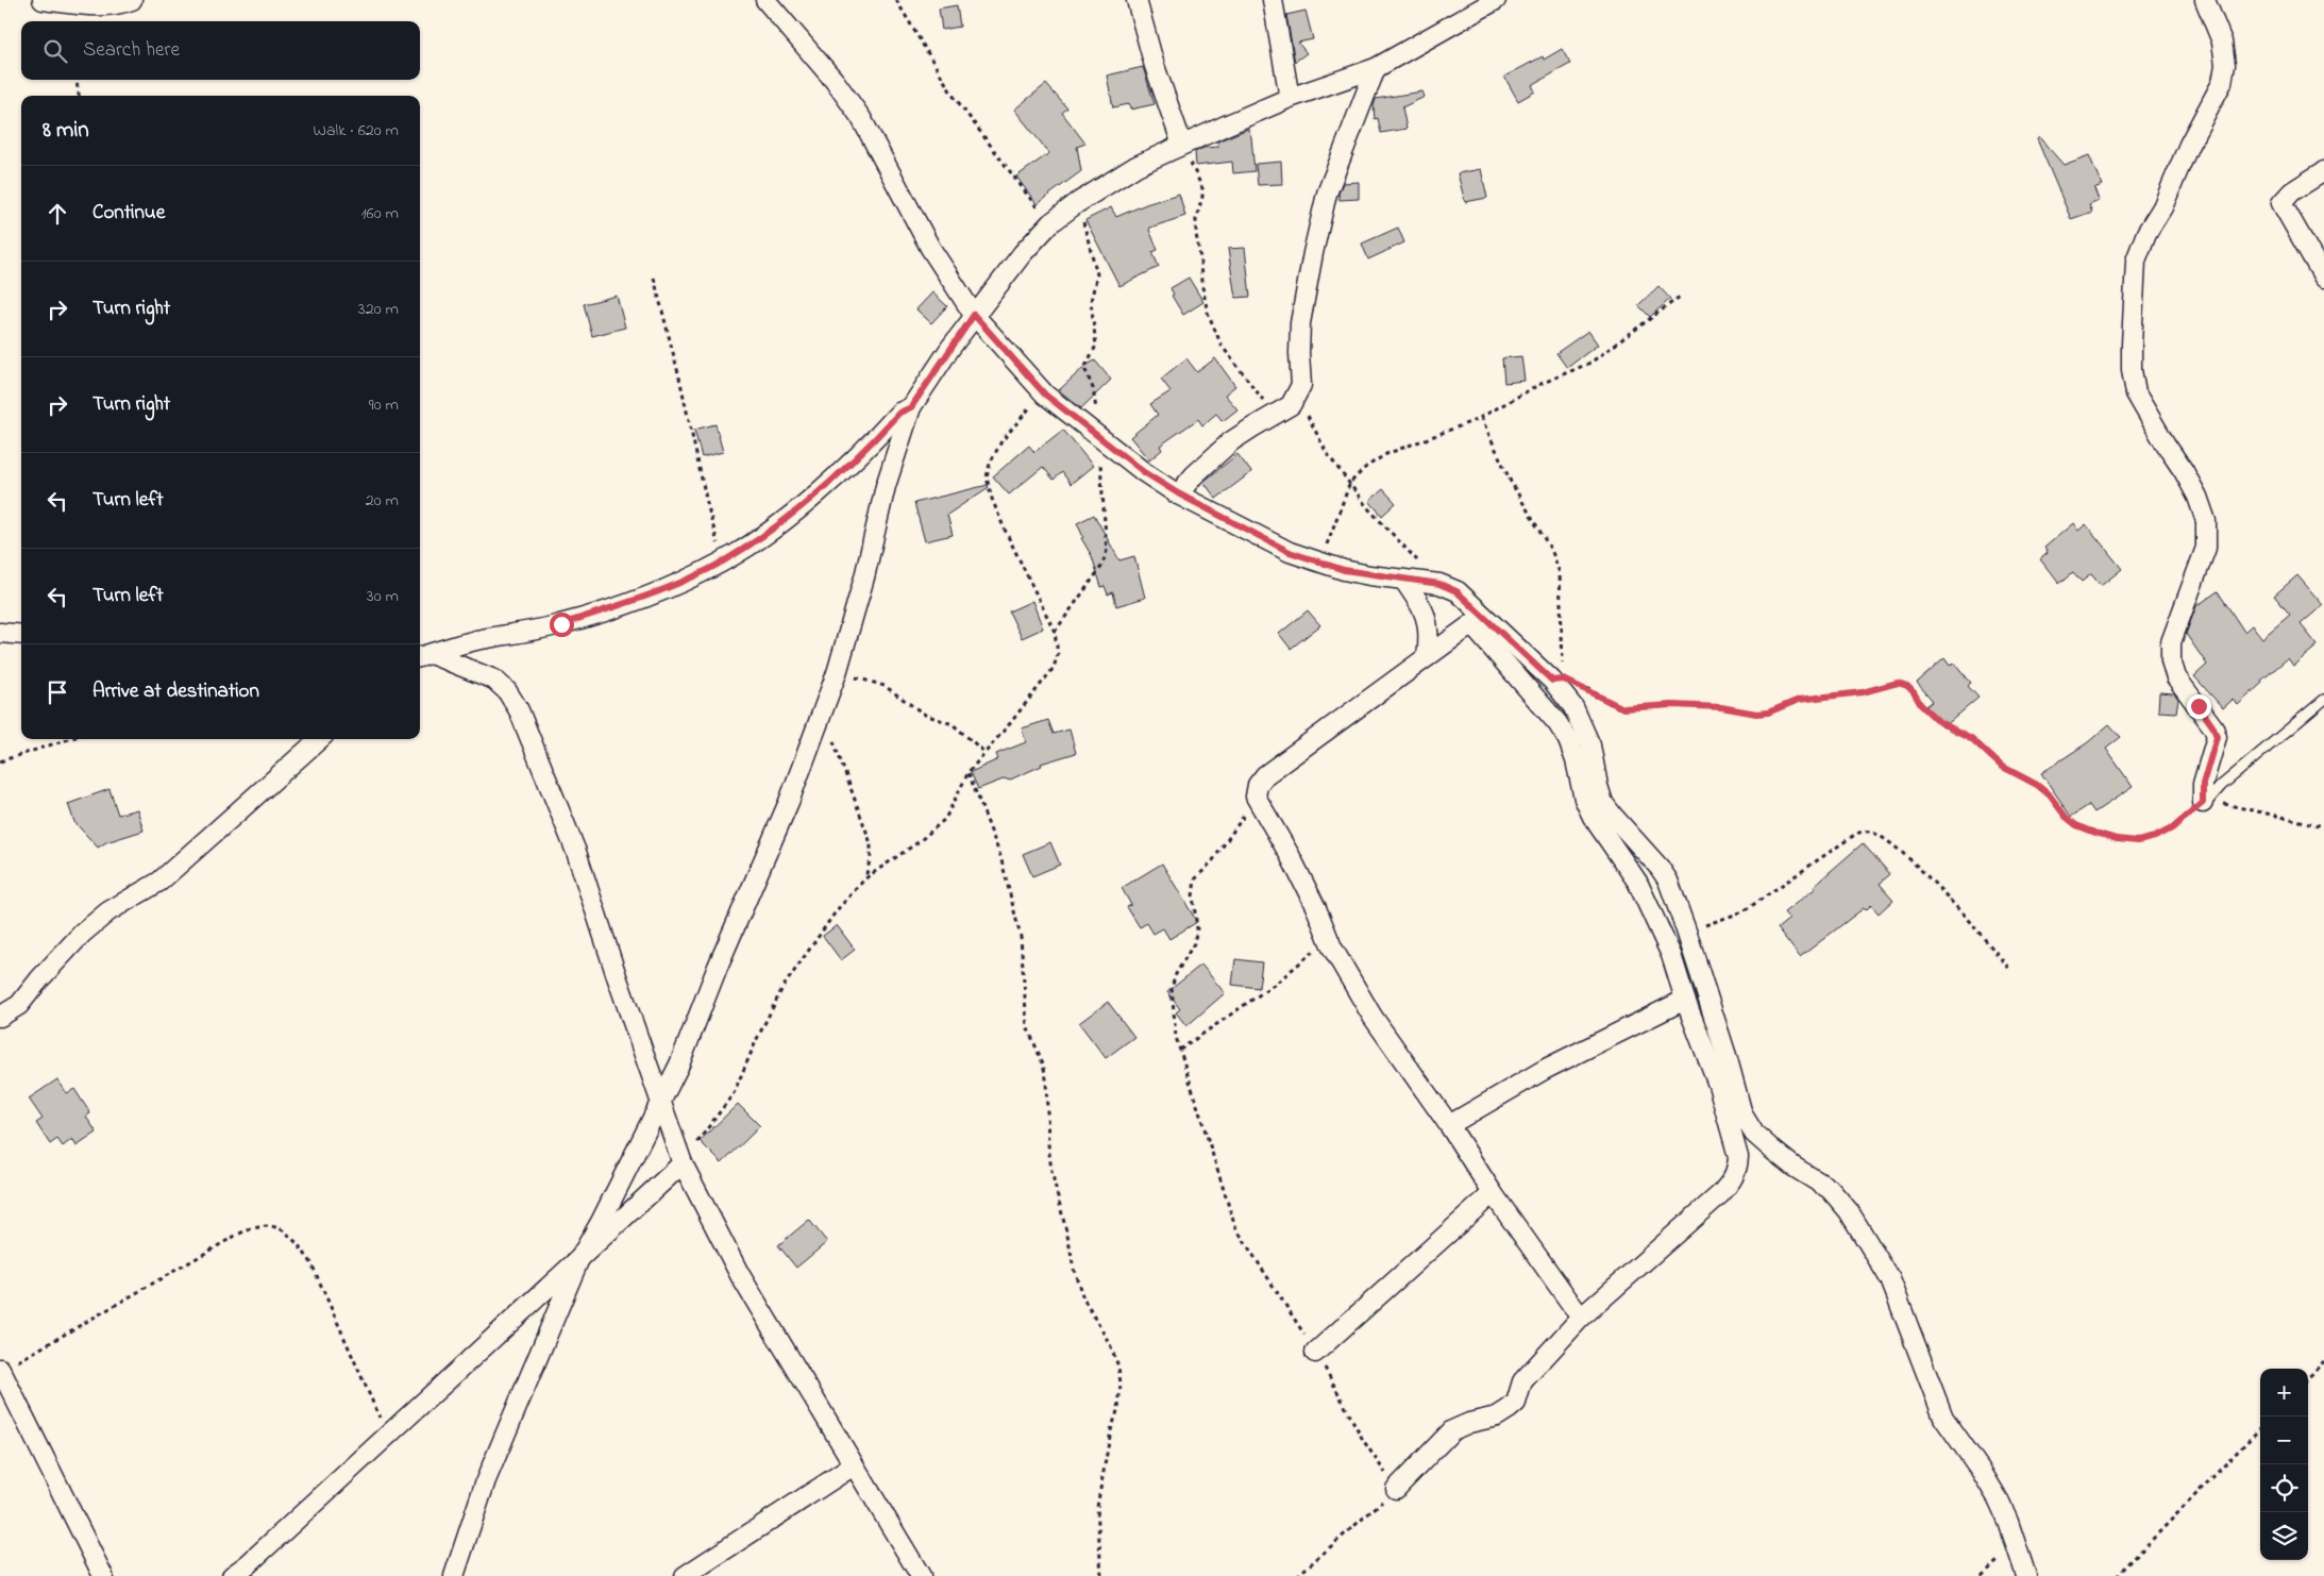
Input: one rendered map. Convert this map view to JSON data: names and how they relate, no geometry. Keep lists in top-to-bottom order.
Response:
{
  "page": {
    "search": "Search here",
    "heading": ["8 min", "Walk · 620 m"],
    "list": [
      ["Continue", "160 m"],
      ["Turn right", "320 m"],
      ["Turn right", "90 m"],
      ["Turn left", "20 m"],
      ["Turn left", "30 m"],
      "Arrive at destination"
    ],
    "map_buttons": ["+", "−"]
  }
}
